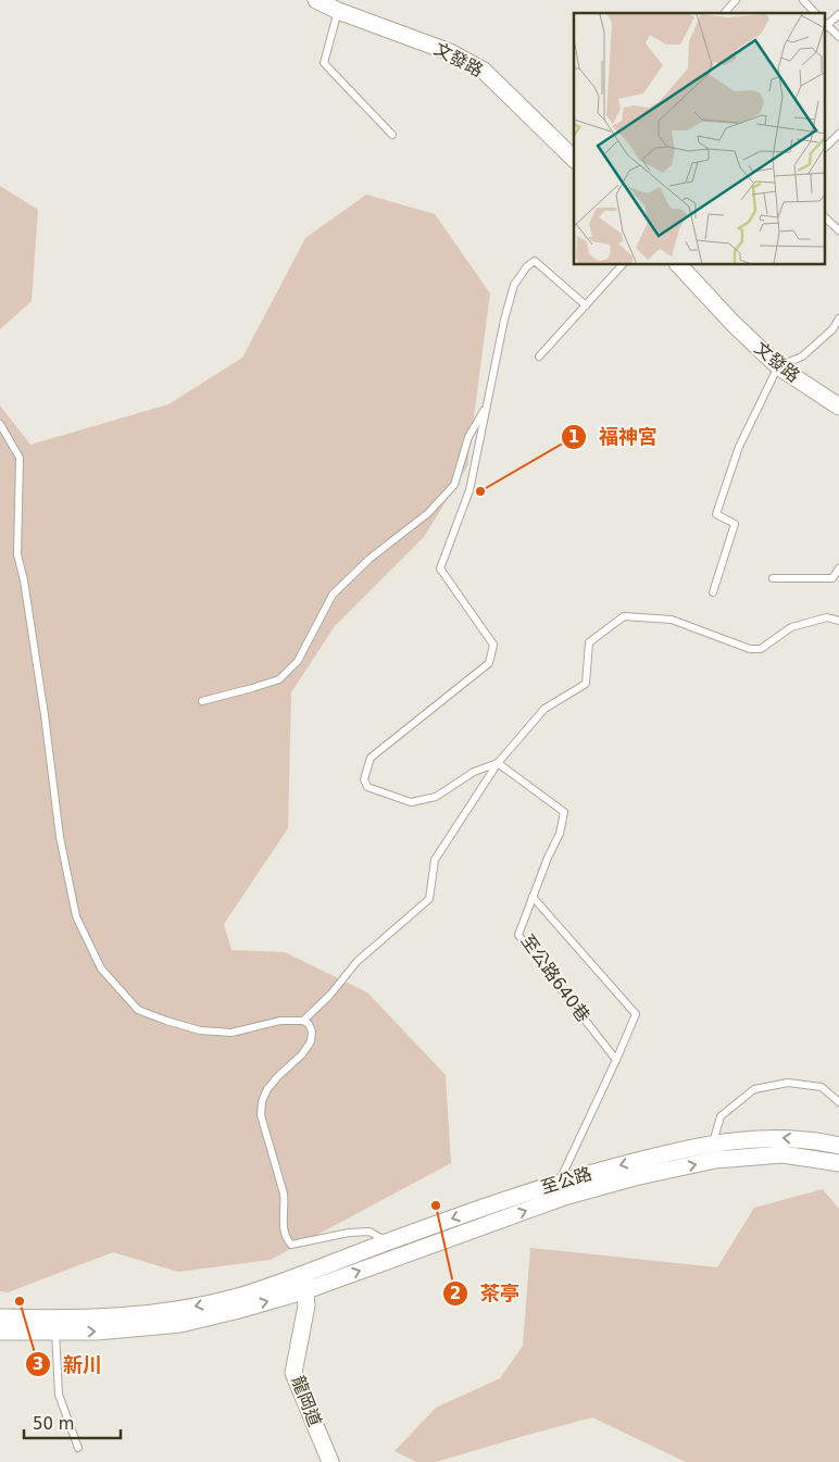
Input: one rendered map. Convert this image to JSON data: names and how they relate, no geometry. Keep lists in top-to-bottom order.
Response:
{
  "streets": {
    "street": ["文發路", "至公路", "龍岡道"],
    "lane": ["至公路640巷"]
  },
  "crossings": [
    ["至公路", "龍岡道"]
  ],
  "places": ["福神宮", "茶亭", "新川"],
  "scale_bar": "50 m"
}
